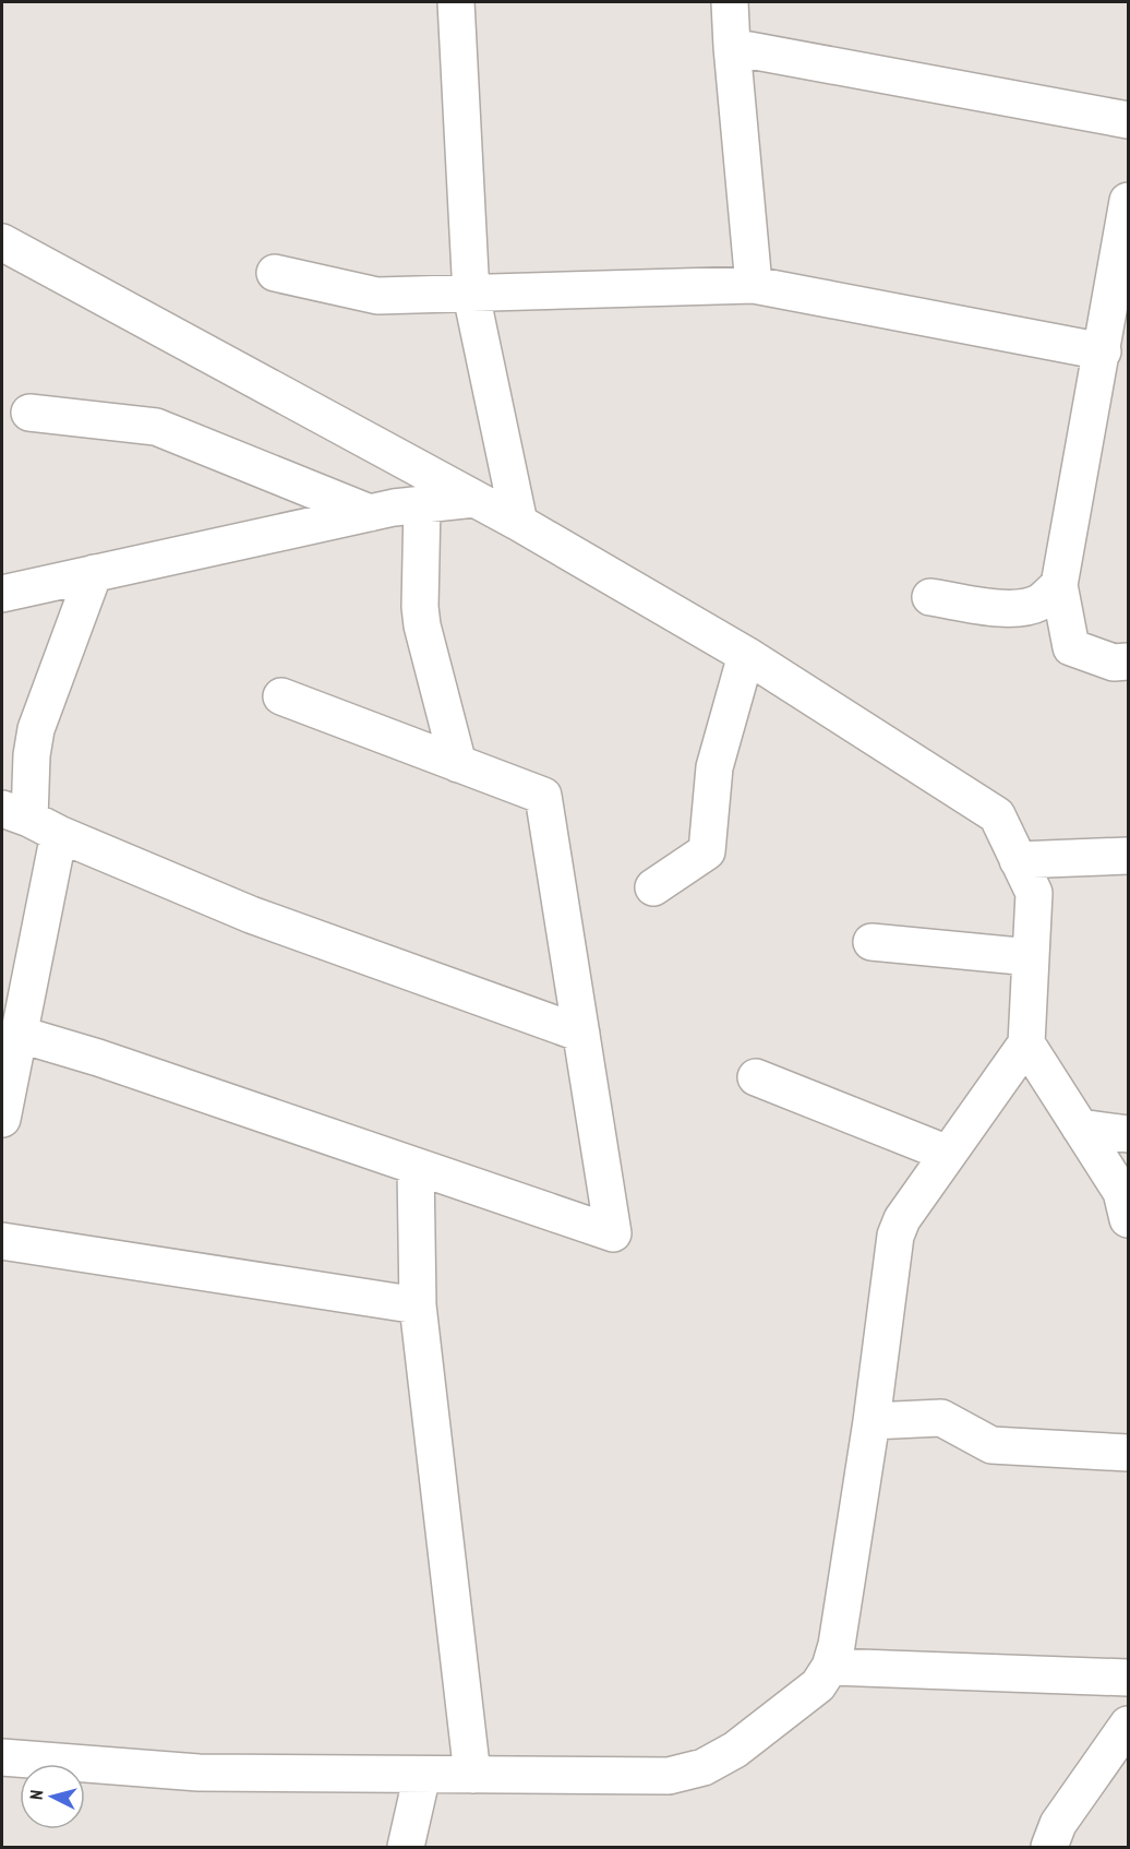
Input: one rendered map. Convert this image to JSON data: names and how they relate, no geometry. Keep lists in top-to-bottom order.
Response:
{
  "north": "left"
}
